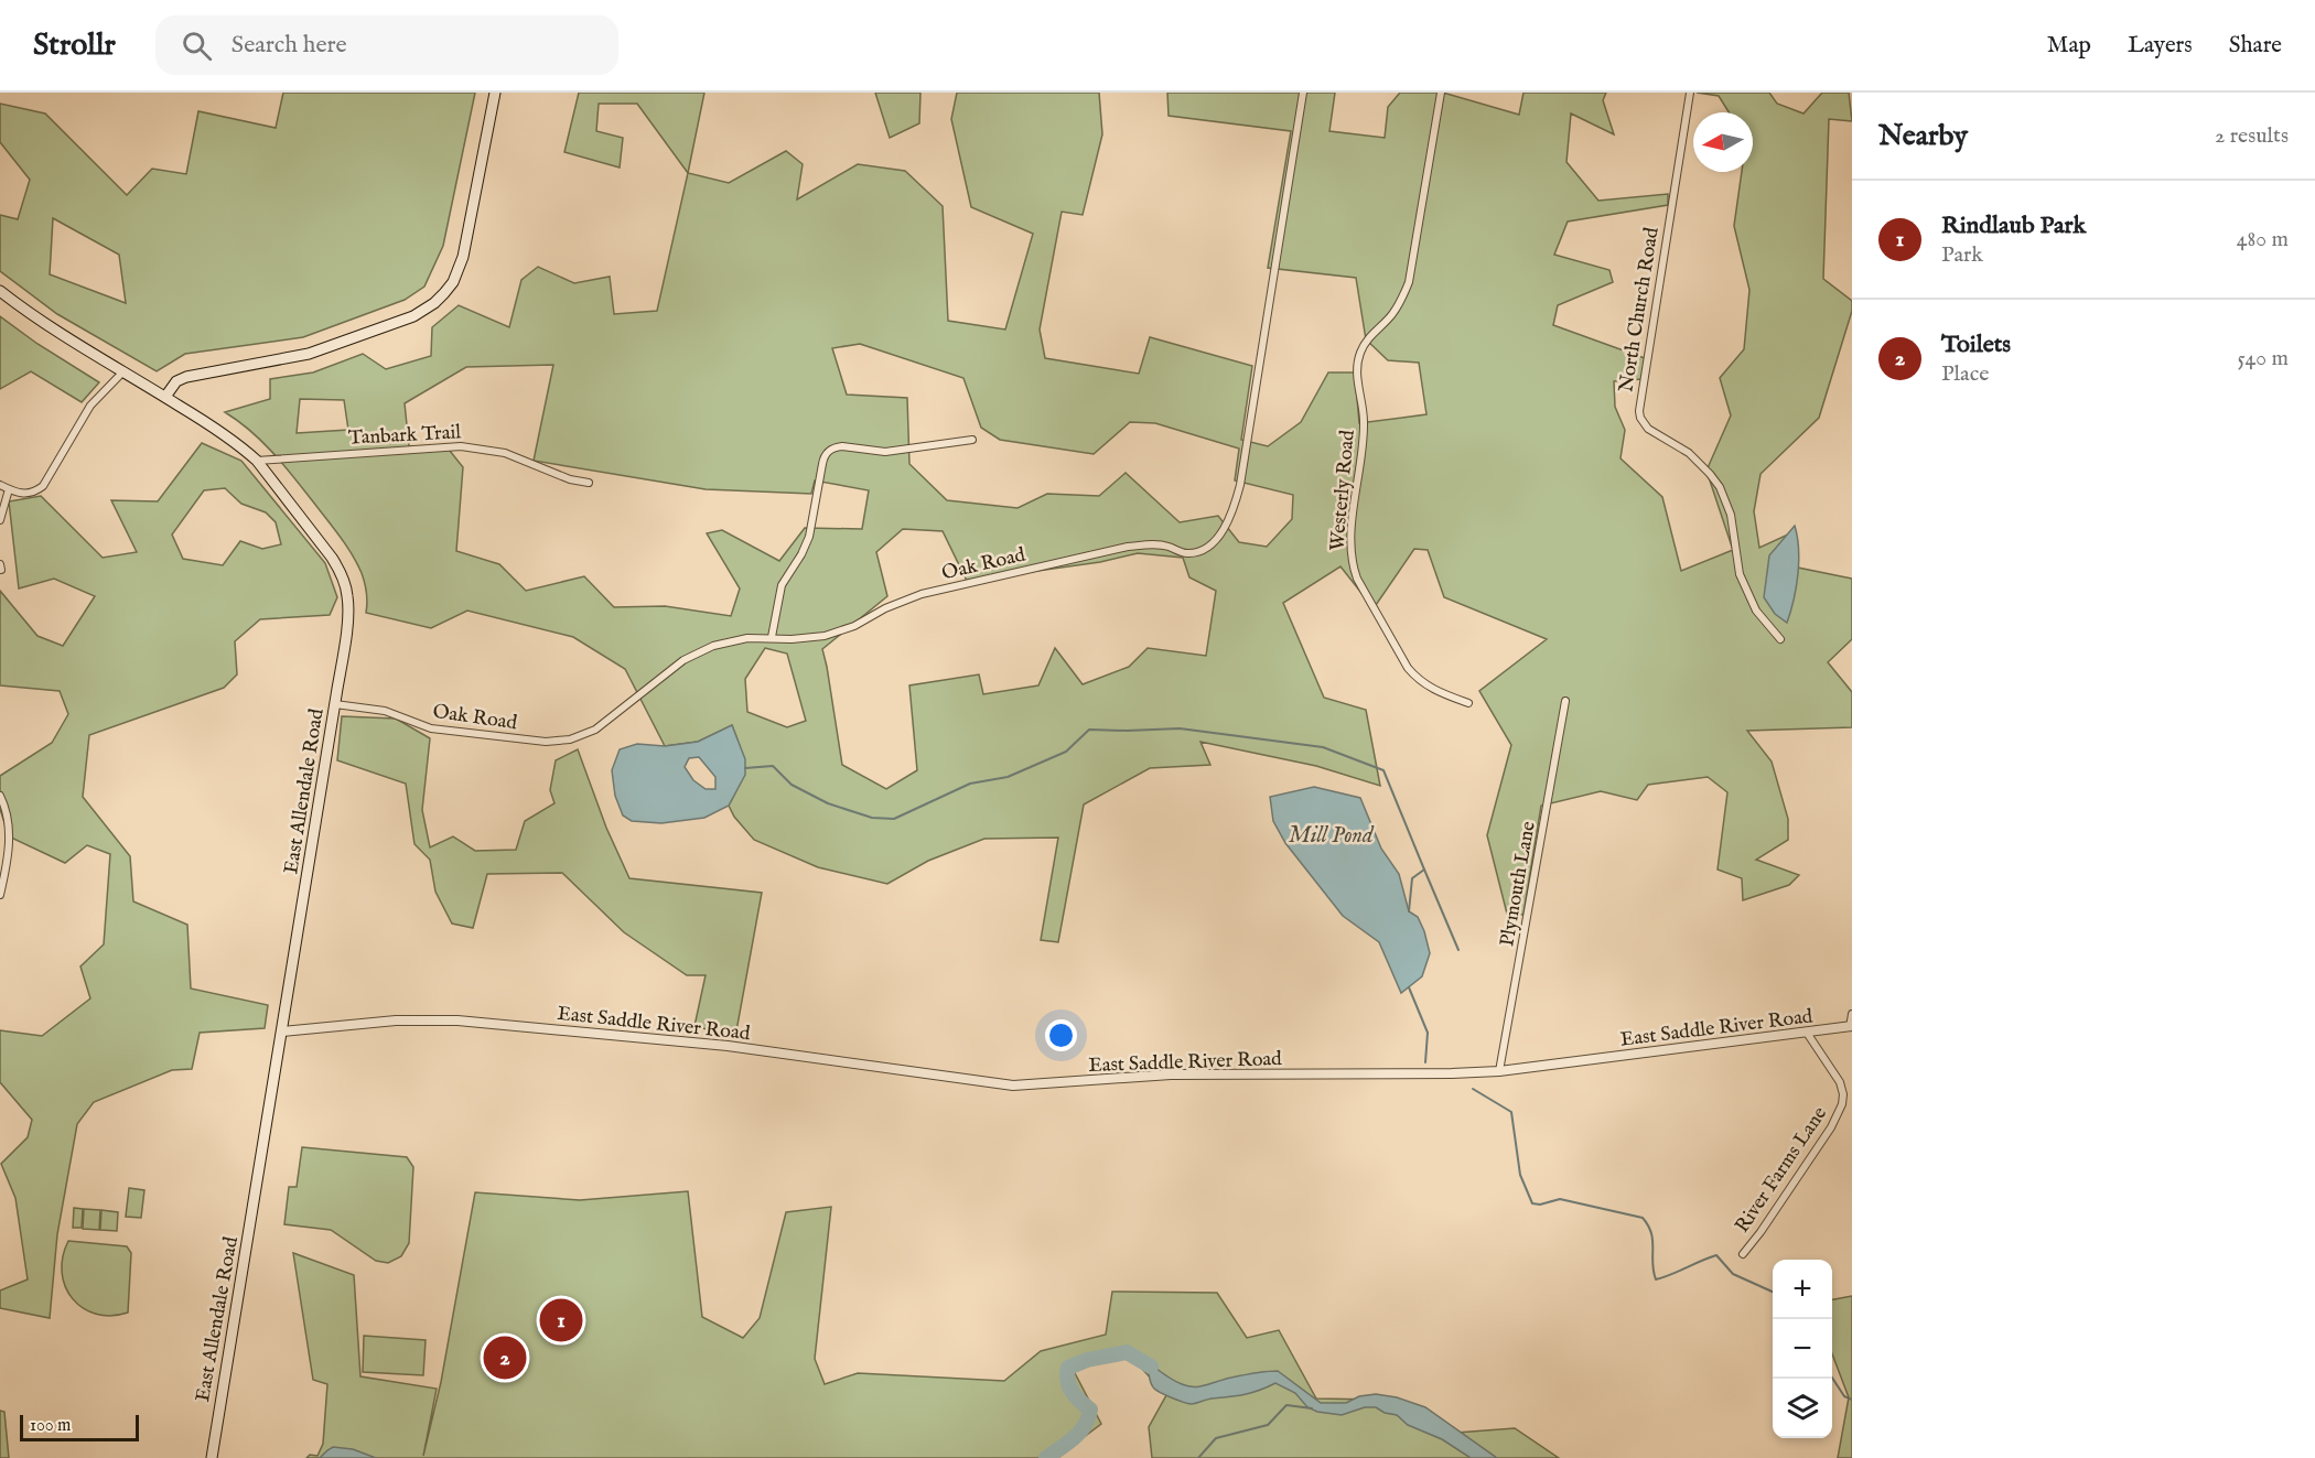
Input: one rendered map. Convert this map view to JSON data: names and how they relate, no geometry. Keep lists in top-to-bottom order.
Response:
{
  "streets": {
    "main road": ["East Allendale Road"],
    "street": [
      "North Church Road",
      "Tanbark Trail",
      "Westerly Road",
      "Oak Road",
      "Plymouth Lane",
      "East Saddle River Road",
      "River Farms Lane"
    ]
  },
  "crossings": [
    ["Tanbark Trail", "East Allendale Road"],
    ["Oak Road", "East Allendale Road"],
    ["East Allendale Road", "East Saddle River Road"],
    ["Plymouth Lane", "East Saddle River Road"],
    ["East Saddle River Road", "River Farms Lane"]
  ],
  "water": ["Mill Pond"],
  "scale_bar": "100 m",
  "north": "left",
  "page": {
    "header": "Strollr",
    "search": "Search here",
    "nav": ["Map", "Layers", "Share"],
    "heading": ["Nearby", "2 results"],
    "list": [
      {
        "mark": "1",
        "name": "Rindlaub Park",
        "note": "Park",
        "value": "480 m"
      },
      {
        "mark": "2",
        "name": "Toilets",
        "note": "Place",
        "value": "540 m"
      }
    ],
    "map_buttons": ["+", "−"],
    "pins": ["1", "2"],
    "scale": "100 m"
  }
}
